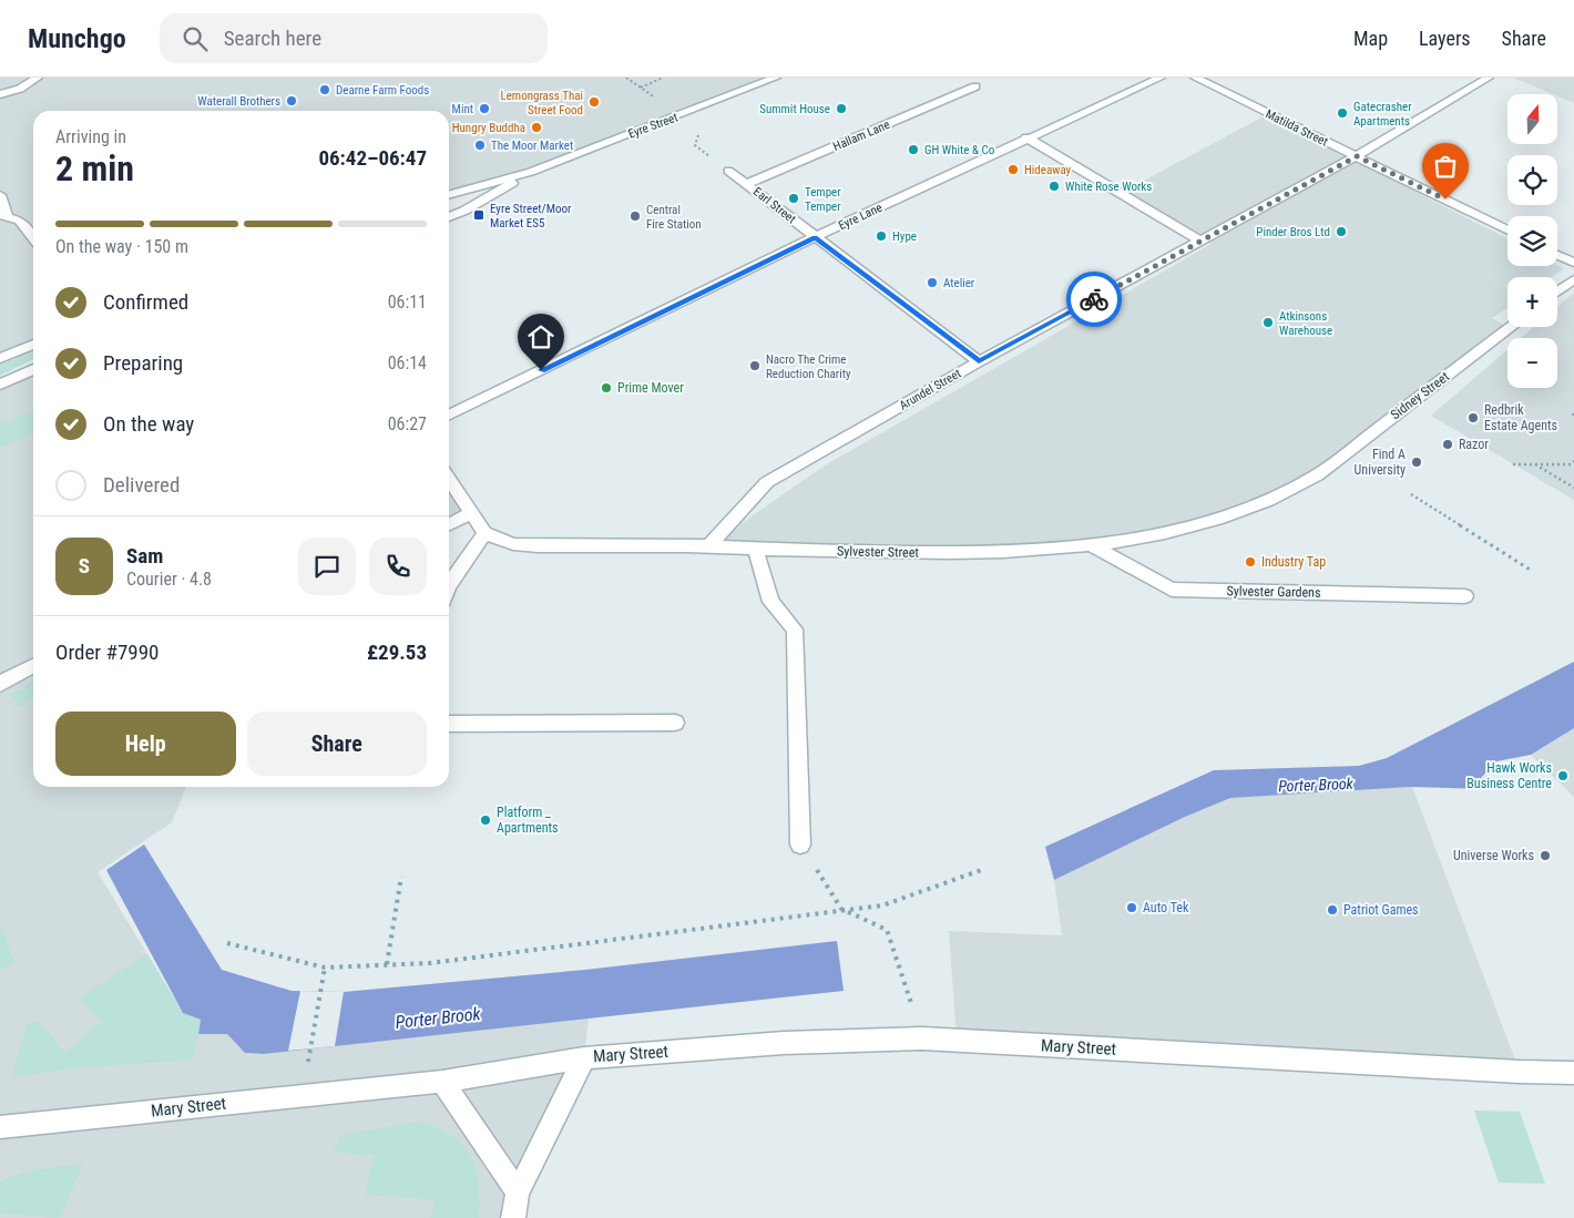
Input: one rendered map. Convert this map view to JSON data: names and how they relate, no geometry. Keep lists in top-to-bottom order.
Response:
{
  "streets": {
    "street": [
      "Eyre Street",
      "Matilda Street",
      "Hallam Lane",
      "Earl Street",
      "Eyre Lane",
      "Arundel Street",
      "Sidney Street",
      "Sylvester Street",
      "Sylvester Gardens",
      "Mary Street"
    ]
  },
  "crossings": [
    ["Matilda Street", "Arundel Street"],
    ["Hallam Lane", "Earl Street"],
    ["Earl Street", "Eyre Lane"],
    ["Earl Street", "Arundel Street"],
    ["Arundel Street", "Sylvester Street"],
    ["Sidney Street", "Sylvester Street"],
    ["Sylvester Street", "Sylvester Gardens"]
  ],
  "water": ["Porter Brook"],
  "places": {
    "other": [
      "Dearne Farm Foods",
      "Waterall Brothers",
      "Lemongrass Thai Street Food",
      "Mint",
      "Summit House",
      "Gatecrasher Apartments",
      "Hungry Buddha",
      "The Moor Market",
      "GH White & Co",
      "Hideaway",
      "White Rose Works",
      "Temper Temper",
      "Central Fire Station",
      "Pinder Bros Ltd",
      "Hype",
      "Atelier",
      "Atkinsons Warehouse",
      "Nacro The Crime Reduction Charity",
      "Prime Mover",
      "Redbrik Estate Agents",
      "Razor",
      "Find A University",
      "Industry Tap",
      "Hawk Works Business Centre",
      "Platform _ Apartments",
      "Universe Works",
      "Auto Tek",
      "Patriot Games"
    ],
    "transit": ["Eyre Street/Moor Market ES5"]
  },
  "north": "top",
  "page": {
    "header": "Munchgo",
    "search": "Search here",
    "nav": ["Map", "Layers", "Share"],
    "map_buttons": ["+", "−"],
    "heading": ["2 min", "Arriving in", "06:42–06:47"],
    "panel": [
      "Sam",
      "Courier · 4.8",
      "Order #7990",
      "£29.53"
    ],
    "bar": "On the way · 150 m",
    "list": [
      ["Confirmed", "06:11"],
      ["Preparing", "06:14"],
      ["On the way", "06:27"],
      "Delivered"
    ],
    "round": "S",
    "buttons": ["Help", "Share"]
  }
}
